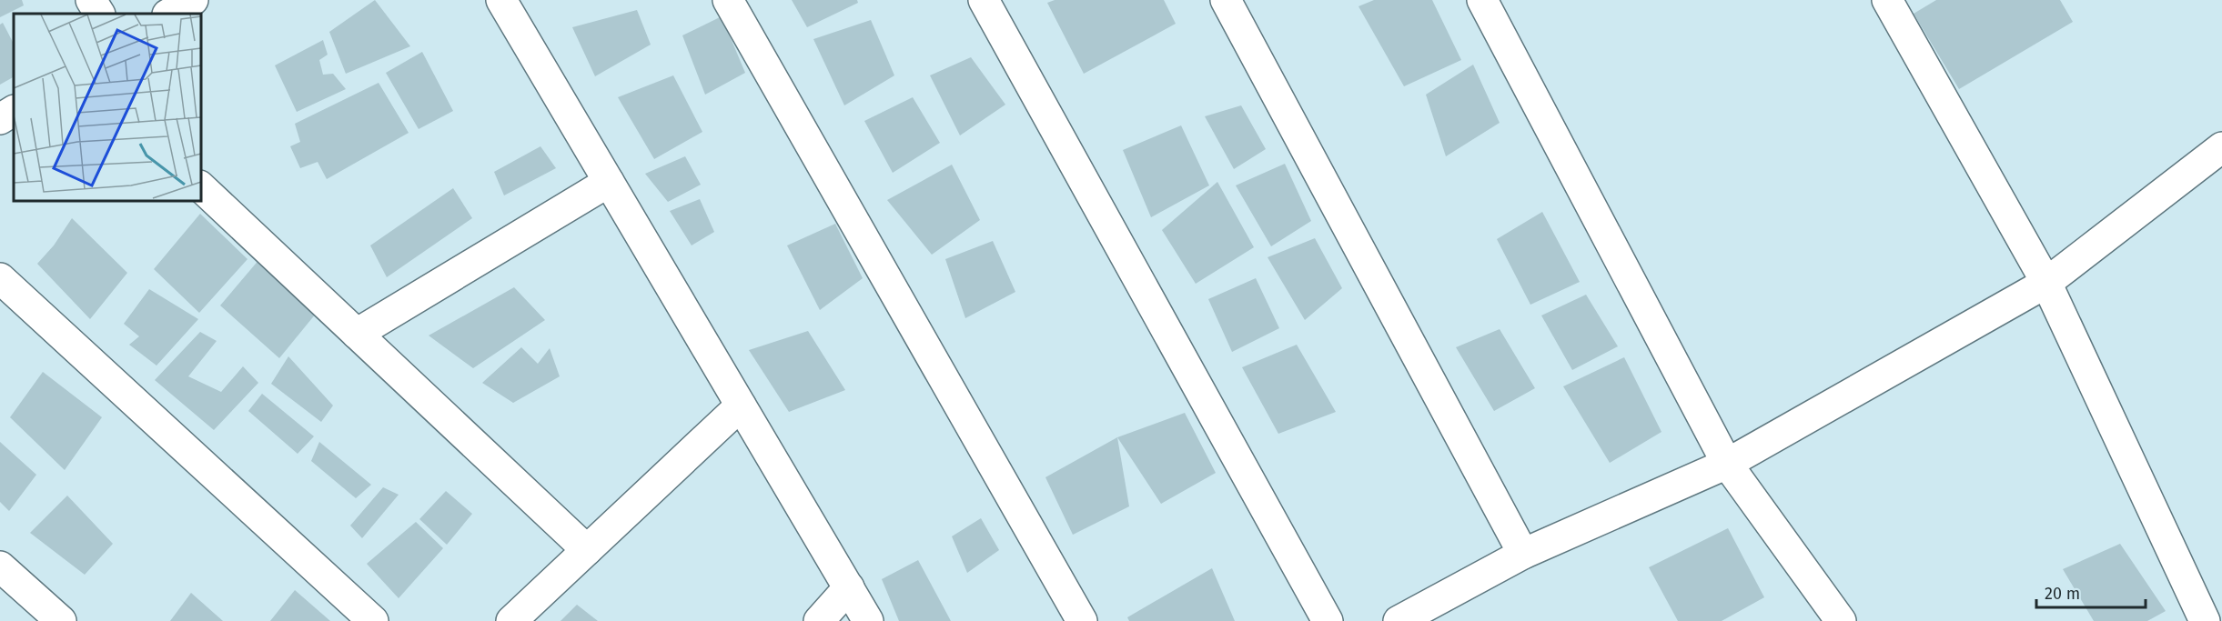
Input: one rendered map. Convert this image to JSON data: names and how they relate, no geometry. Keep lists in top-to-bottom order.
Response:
{
  "scale_bar": "20 m"
}
